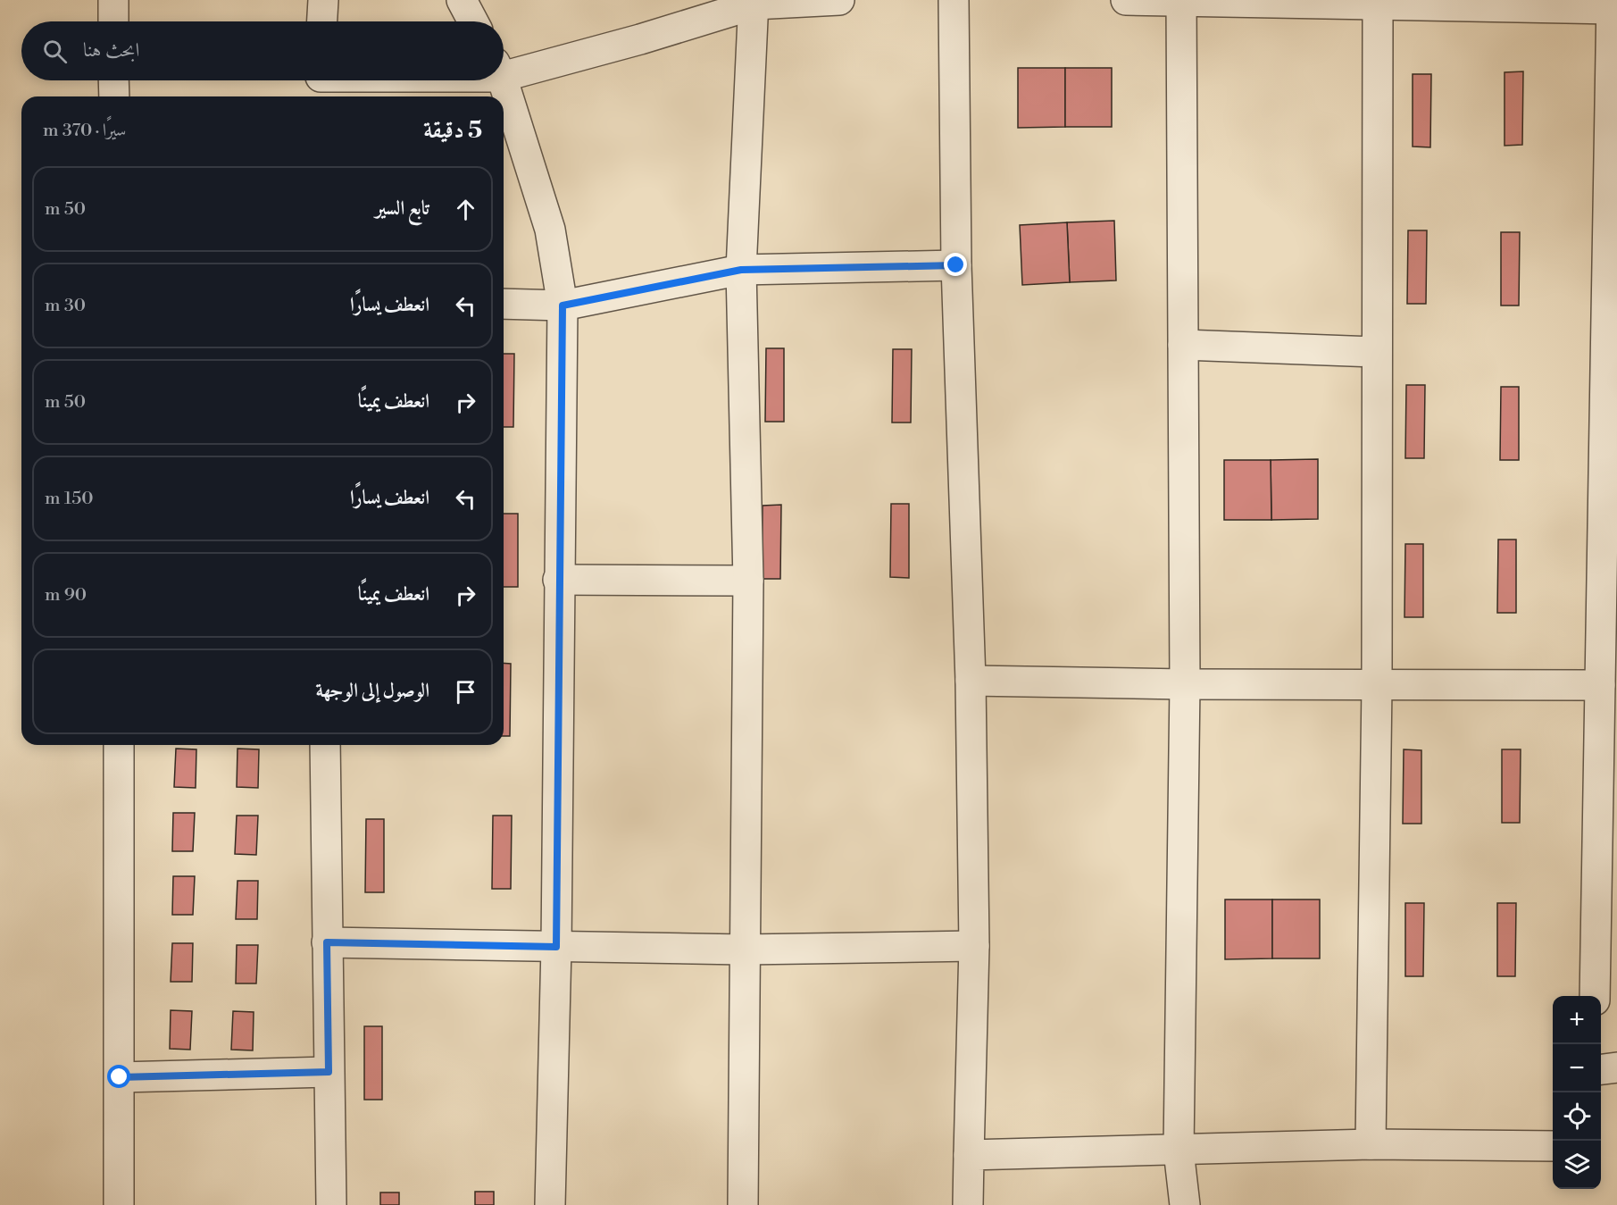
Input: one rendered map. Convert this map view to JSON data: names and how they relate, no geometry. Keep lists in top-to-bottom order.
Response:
{
  "page": {
    "search": "ابحث هنا",
    "heading": ["5 دقيقة", "سيرًا · 370 m"],
    "list": [
      ["تابع السير", "50 m"],
      ["انعطف يسارًا", "30 m"],
      ["انعطف يمينًا", "50 m"],
      ["انعطف يسارًا", "150 m"],
      ["انعطف يمينًا", "90 m"],
      "الوصول إلى الوجهة"
    ],
    "map_buttons": ["+", "−"]
  }
}
